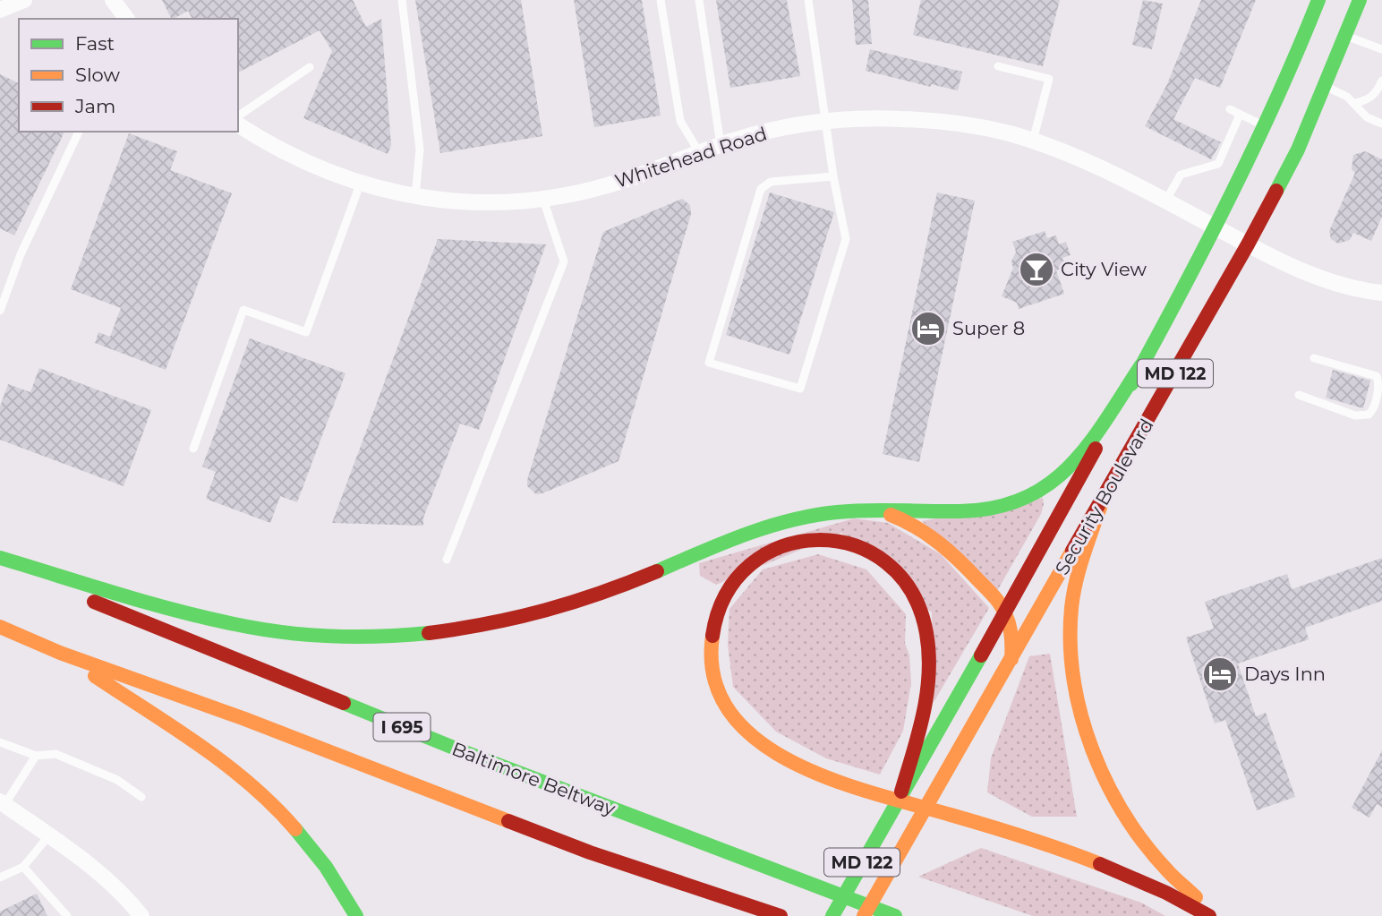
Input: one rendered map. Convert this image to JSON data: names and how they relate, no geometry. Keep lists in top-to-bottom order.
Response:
{
  "streets": {
    "main road": [
      "MD 122",
      "Security Boulevard",
      "I 695",
      "Baltimore Beltway"
    ],
    "street": ["Whitehead Road"]
  },
  "crossings": [
    ["Whitehead Road", "Security Boulevard"]
  ],
  "places": {
    "bar": ["City View"],
    "hotel": ["Super 8", "Days Inn"]
  },
  "legend": ["Fast", "Slow", "Jam"]
}
